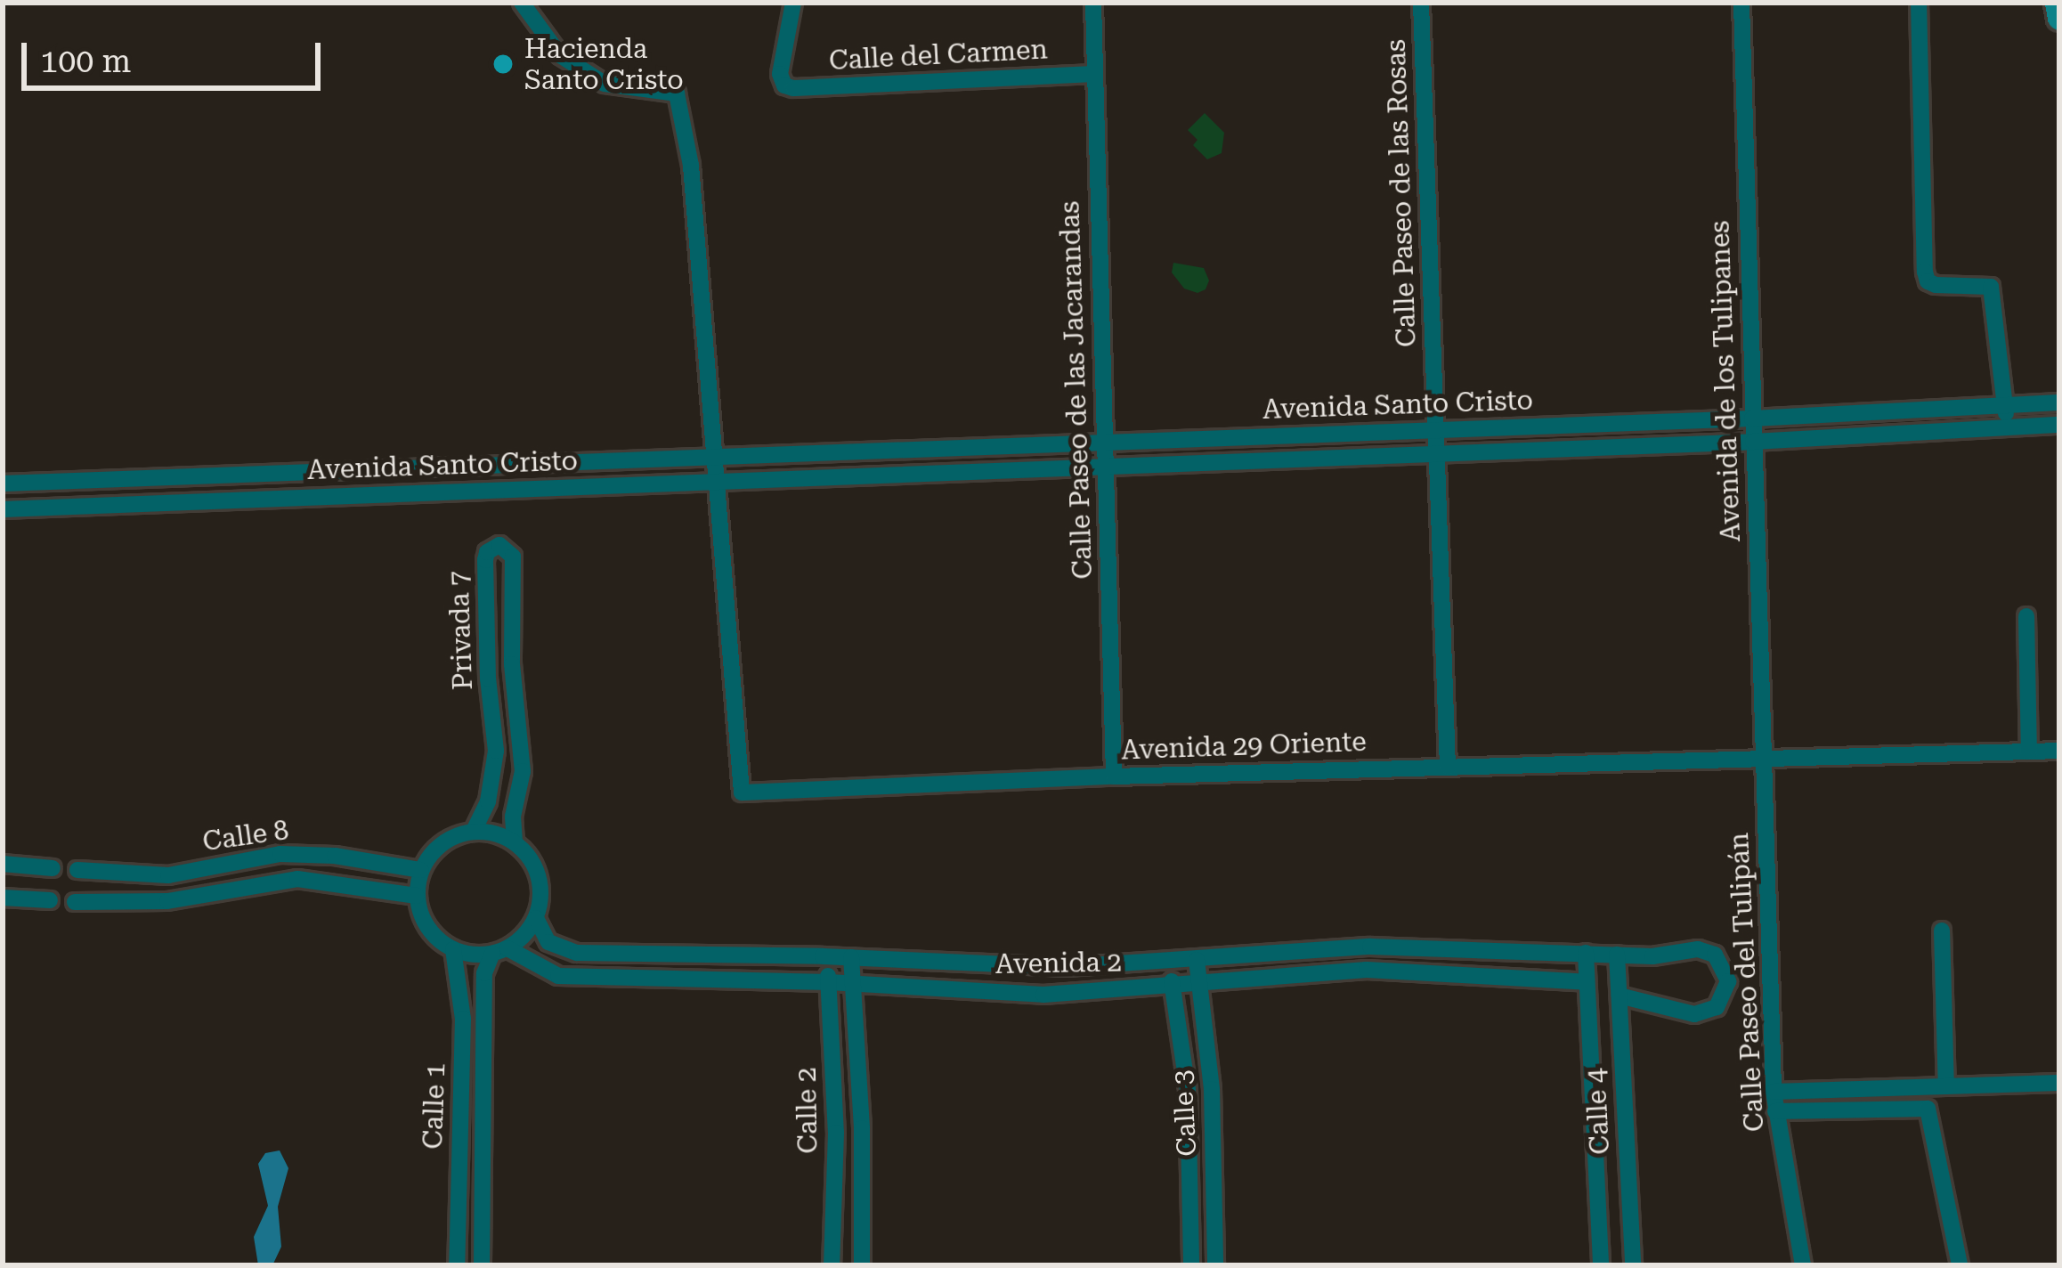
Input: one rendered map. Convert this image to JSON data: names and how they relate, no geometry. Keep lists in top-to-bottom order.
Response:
{
  "streets": {
    "street": [
      "Calle del Carmen",
      "Calle Paseo de las Rosas",
      "Avenida de los Tulipanes",
      "Calle Paseo de las Jacarandas",
      "Avenida Santo Cristo",
      "Privada 7",
      "Avenida 29 Oriente",
      "Calle 8",
      "Avenida 2",
      "Calle Paseo del Tulipán",
      "Calle 1",
      "Calle 2",
      "Calle 4",
      "Calle 3"
    ]
  },
  "crossings": [
    ["Calle del Carmen", "Calle Paseo de las Jacarandas"],
    ["Calle Paseo de las Rosas", "Avenida Santo Cristo"],
    ["Calle Paseo de las Rosas", "Avenida 29 Oriente"],
    ["Avenida de los Tulipanes", "Avenida Santo Cristo"],
    ["Avenida de los Tulipanes", "Avenida 29 Oriente"],
    ["Avenida de los Tulipanes", "Calle Paseo del Tulipán"],
    ["Calle Paseo de las Jacarandas", "Avenida Santo Cristo"],
    ["Calle Paseo de las Jacarandas", "Avenida 29 Oriente"],
    ["Avenida Santo Cristo", "Avenida 29 Oriente"],
    ["Privada 7", "Calle 8"],
    ["Privada 7", "Avenida 2"],
    ["Privada 7", "Calle 1"],
    ["Avenida 29 Oriente", "Calle Paseo del Tulipán"],
    ["Calle 8", "Avenida 2"],
    ["Calle 8", "Calle 1"],
    ["Avenida 2", "Calle 1"],
    ["Avenida 2", "Calle 2"],
    ["Avenida 2", "Calle 4"],
    ["Avenida 2", "Calle 3"]
  ],
  "places": ["Hacienda Santo Cristo"],
  "scale_bar": "100 m"
}
